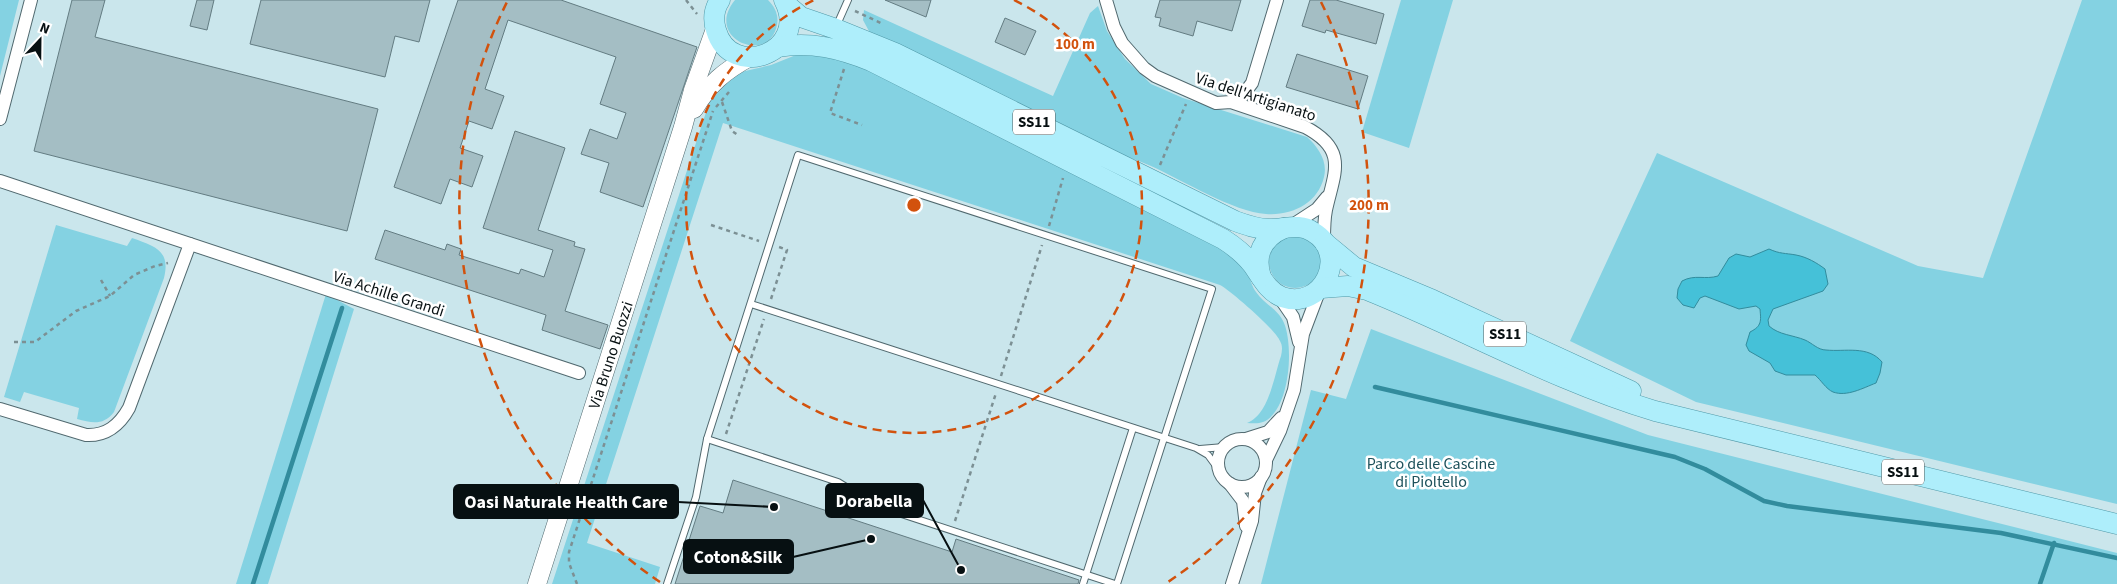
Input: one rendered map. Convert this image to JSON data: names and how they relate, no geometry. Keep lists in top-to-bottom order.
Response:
{
  "streets": {
    "main road": ["SS11", "Via Bruno Buozzi"],
    "street": ["Via dell'Artigianato", "Via Achille Grandi"]
  },
  "crossings": [
    ["Via dell'Artigianato", "SS11"],
    ["SS11", "Via Bruno Buozzi"]
  ],
  "parks": ["Parco delle Cascine di Pioltello"],
  "places": ["Oasi Naturale Health Care", "Coton&Silk", "Dorabella"],
  "north": "top",
  "rings": ["100 m", "200 m"]
}
